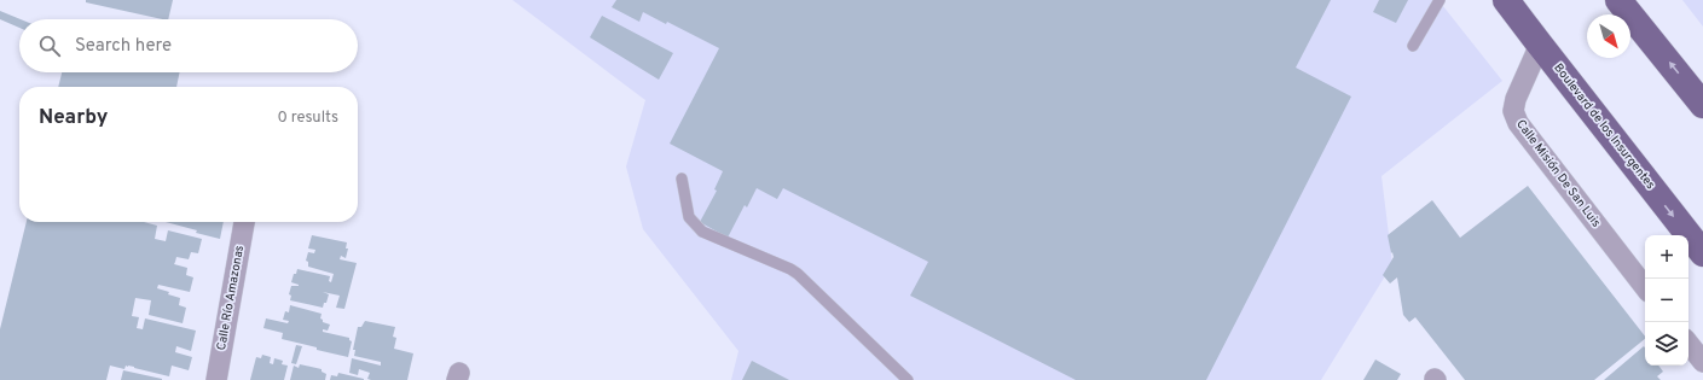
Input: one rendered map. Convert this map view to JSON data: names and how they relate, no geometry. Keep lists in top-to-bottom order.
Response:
{
  "streets": {
    "main road": ["Boulevard de los Insurgentes"],
    "street": ["Calle Misión De San Luis", "Calle Río Amazonas"]
  },
  "crossings": [
    ["Boulevard de los Insurgentes", "Calle Misión De San Luis"]
  ],
  "north": "bottom right",
  "page": {
    "search": "Search here",
    "heading": ["Nearby", "0 results"],
    "map_buttons": ["+", "−"]
  }
}
